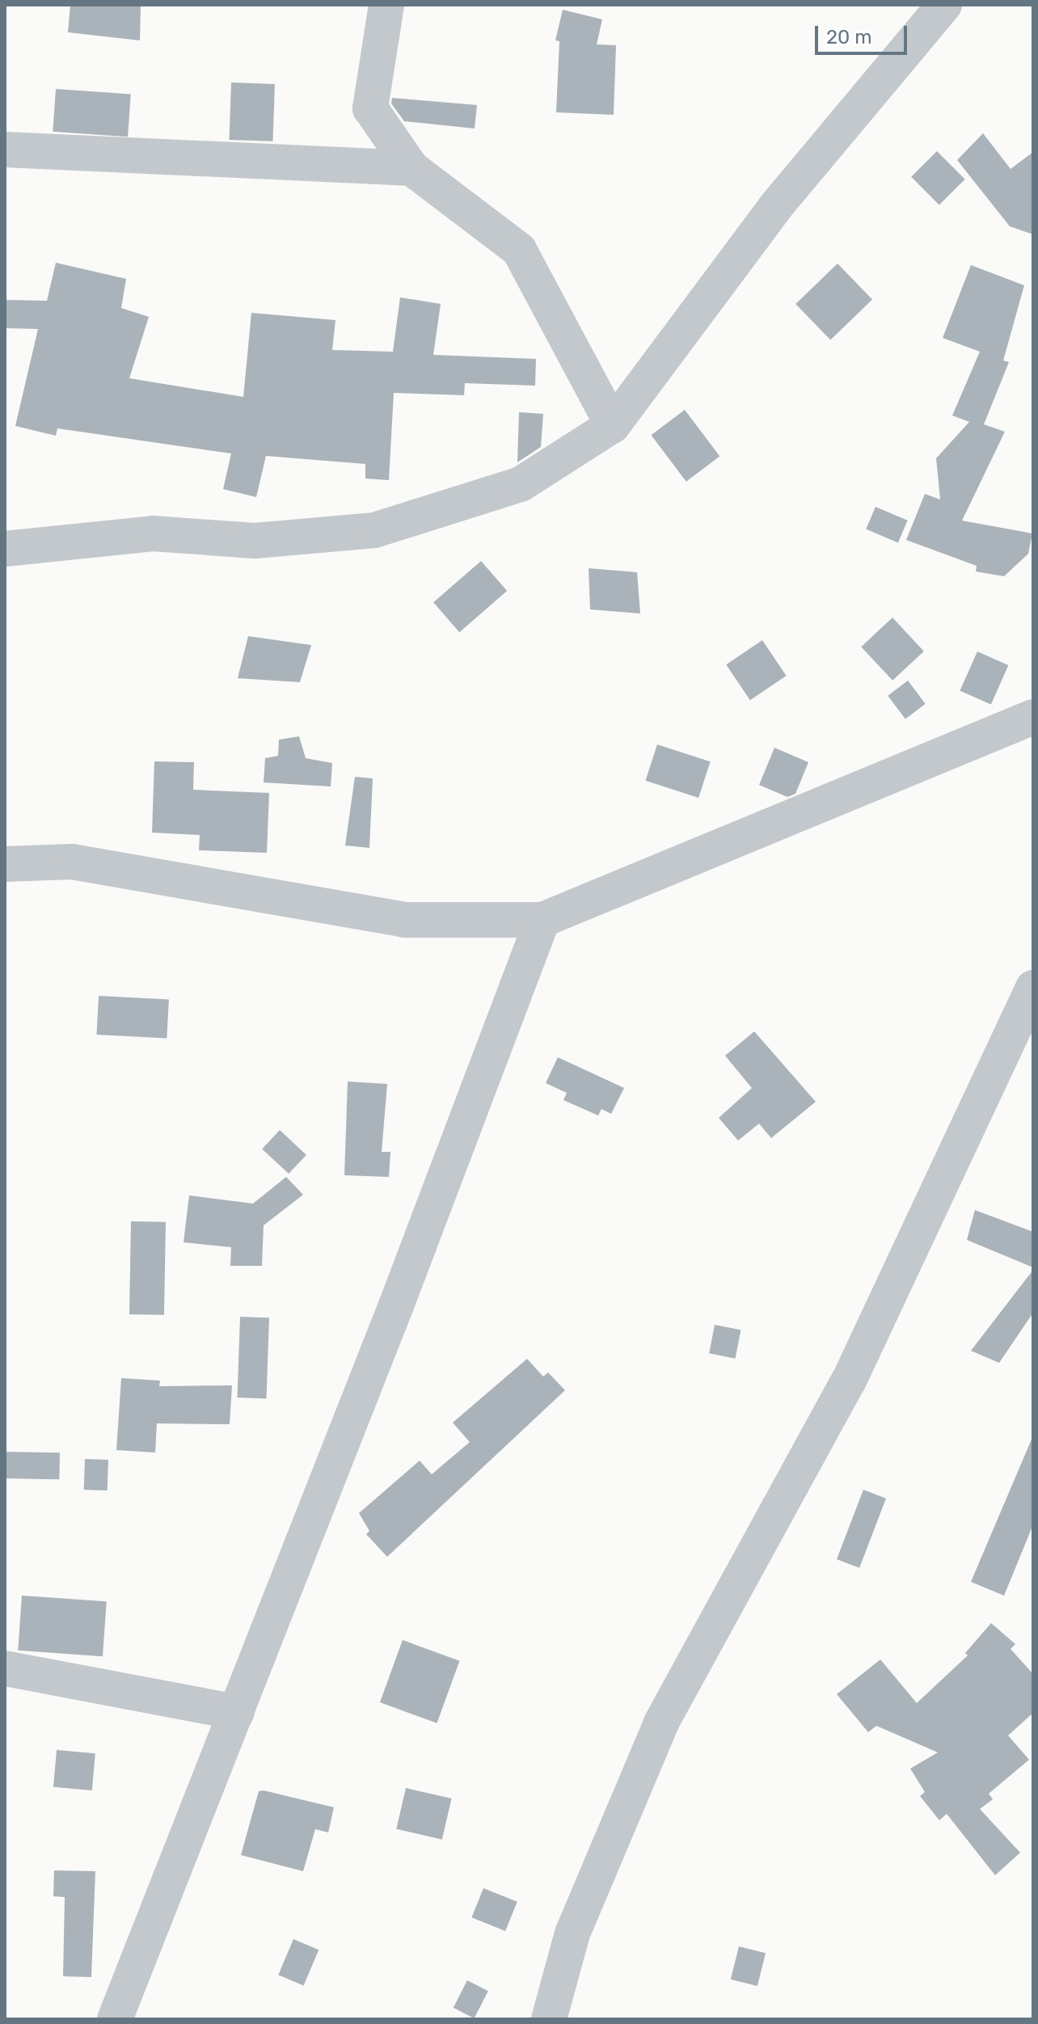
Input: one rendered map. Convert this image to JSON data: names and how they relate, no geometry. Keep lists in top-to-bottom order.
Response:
{
  "scale_bar": "20 m"
}
